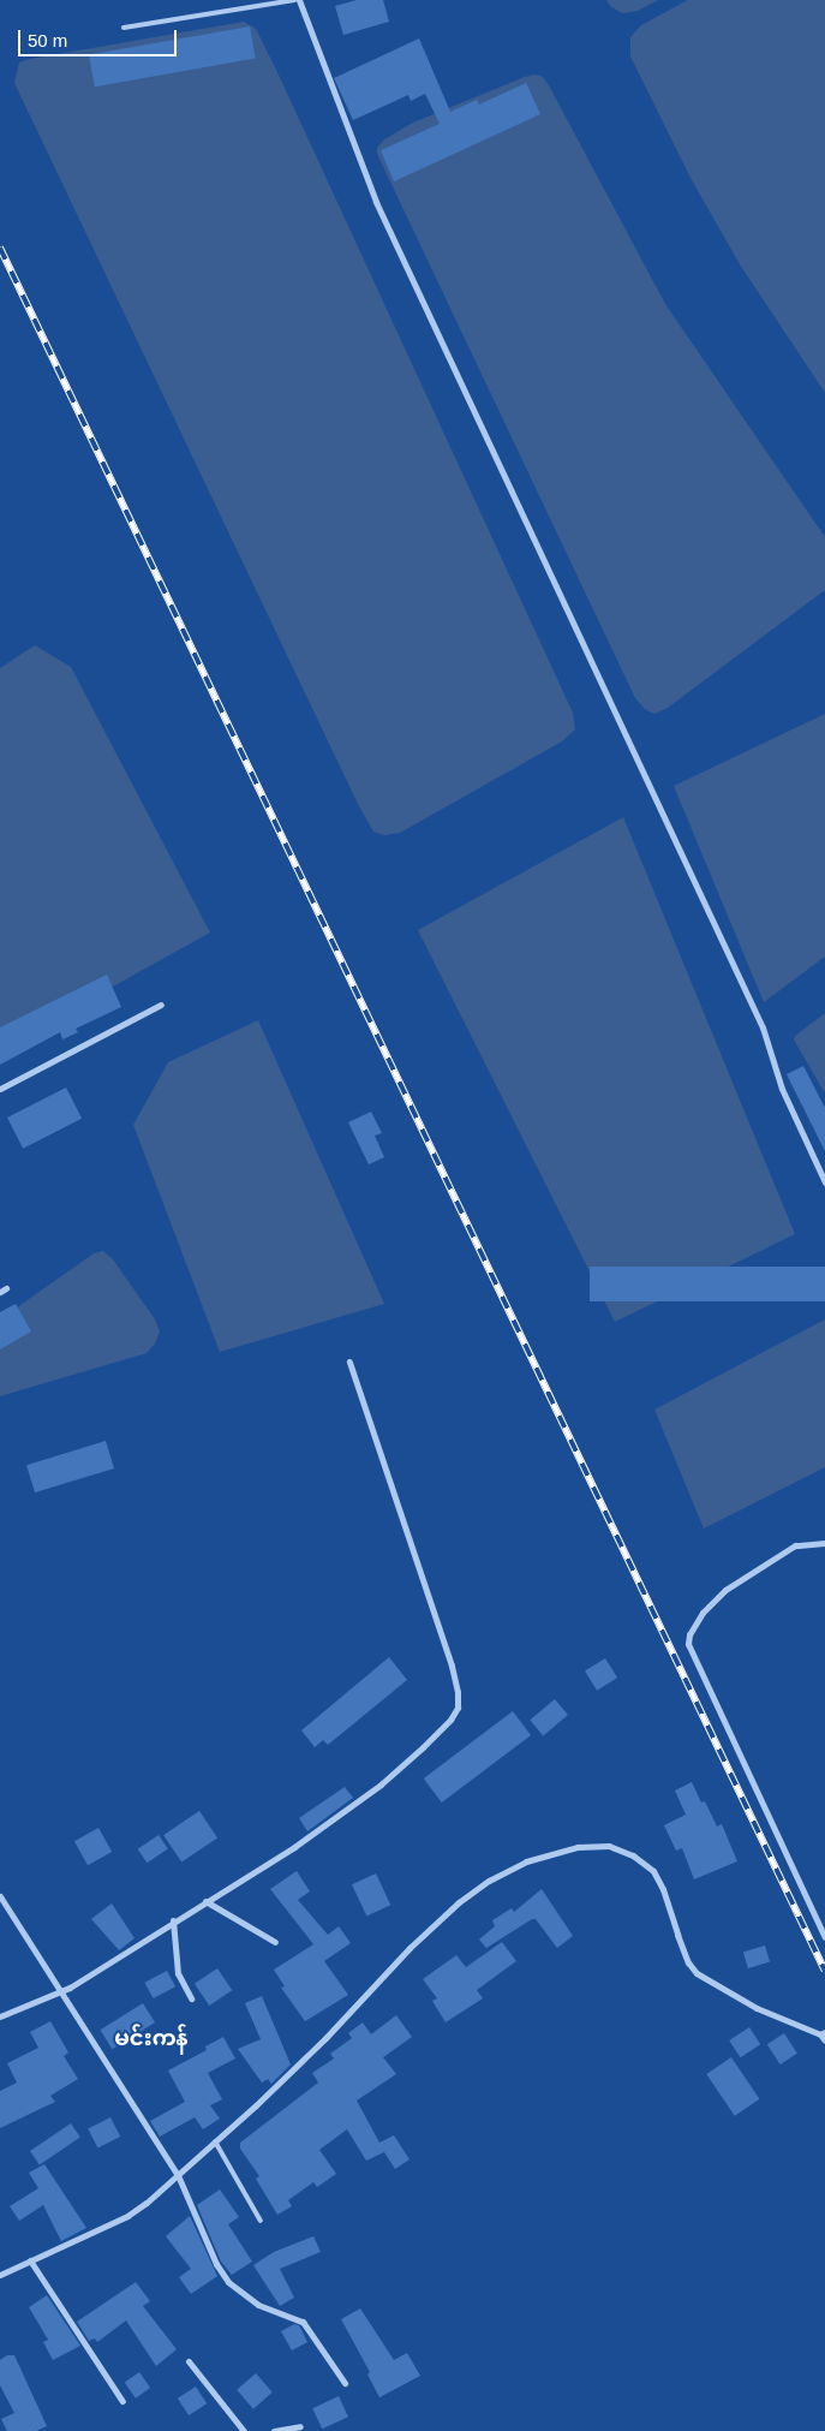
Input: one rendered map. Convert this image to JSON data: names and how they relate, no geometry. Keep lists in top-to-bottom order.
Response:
{
  "districts": ["မင်းကန်"],
  "scale_bar": "50 m"
}
